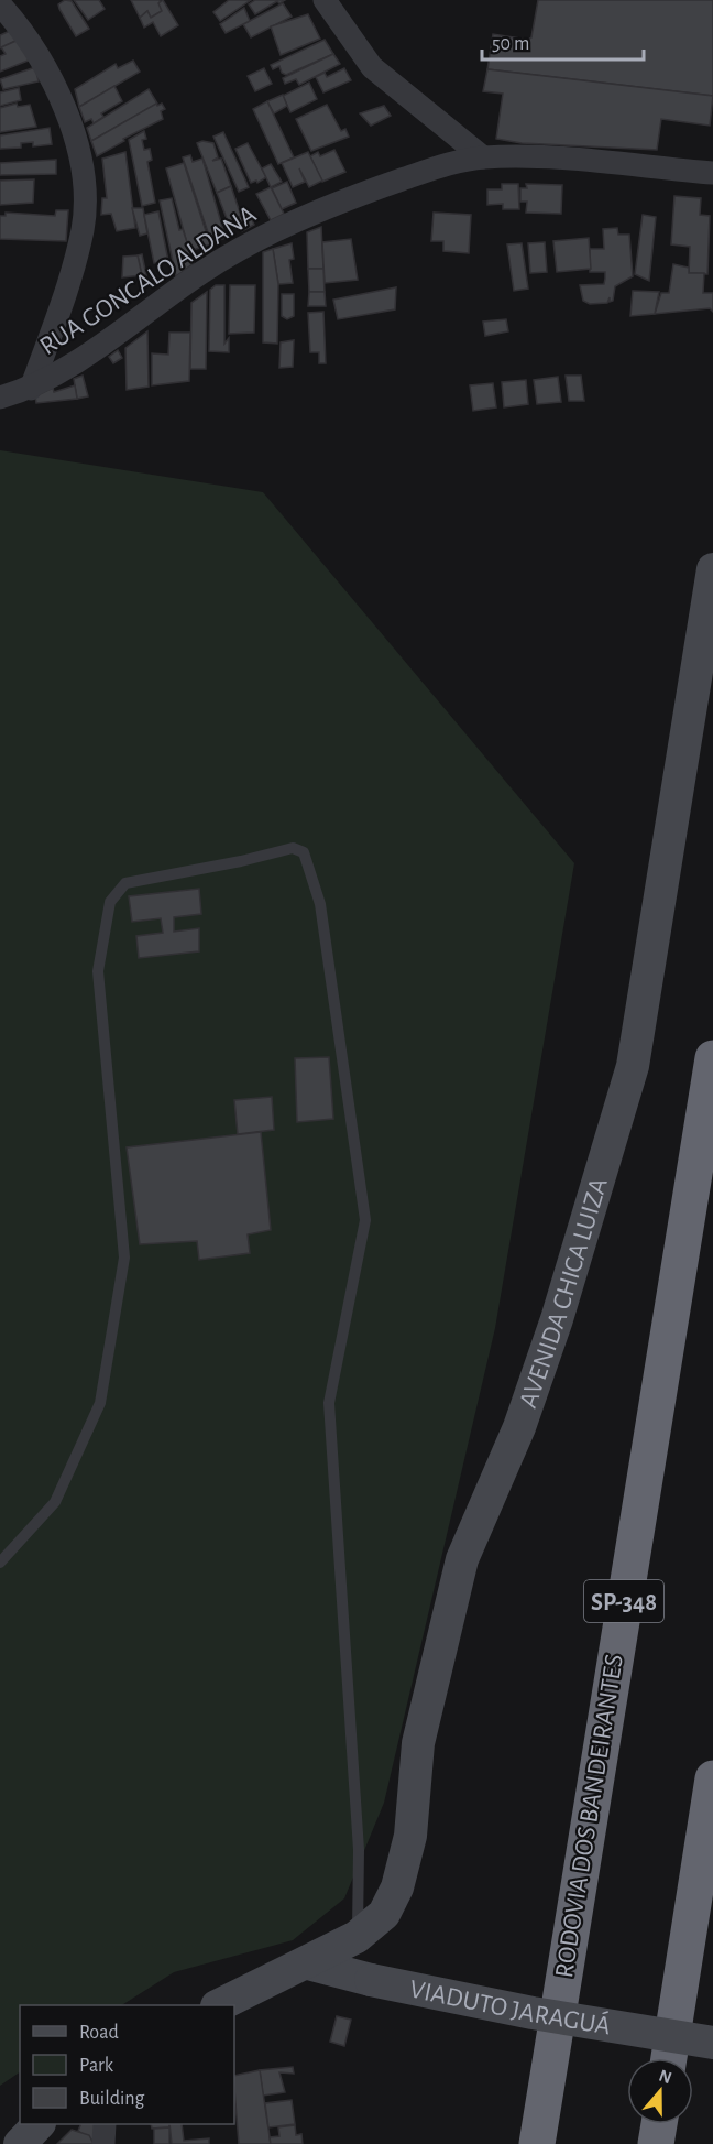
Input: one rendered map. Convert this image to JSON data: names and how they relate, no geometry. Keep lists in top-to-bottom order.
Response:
{
  "streets": {
    "highway": ["SP-348", "RODOVIA DOS BANDEIRANTES"],
    "main road": ["AVENIDA CHICA LUIZA", "VIADUTO JARAGUÁ"],
    "street": ["RUA GONCALO ALDANA"]
  },
  "crossings": [
    ["AVENIDA CHICA LUIZA", "VIADUTO JARAGUÁ"]
  ],
  "legend": ["Road", "Park", "Building"],
  "scale_bar": "50 m",
  "north": "top"
}
